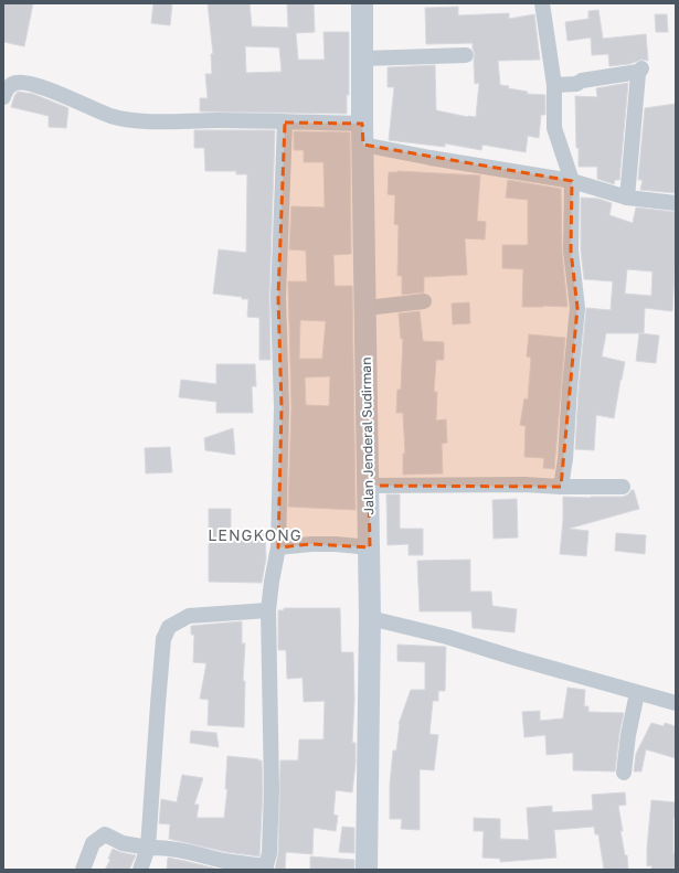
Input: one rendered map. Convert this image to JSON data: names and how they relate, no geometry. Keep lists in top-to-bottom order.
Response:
{
  "streets": {
    "main road": ["Jalan Jenderal Sudirman"]
  },
  "districts": ["LENGKONG"]
}
